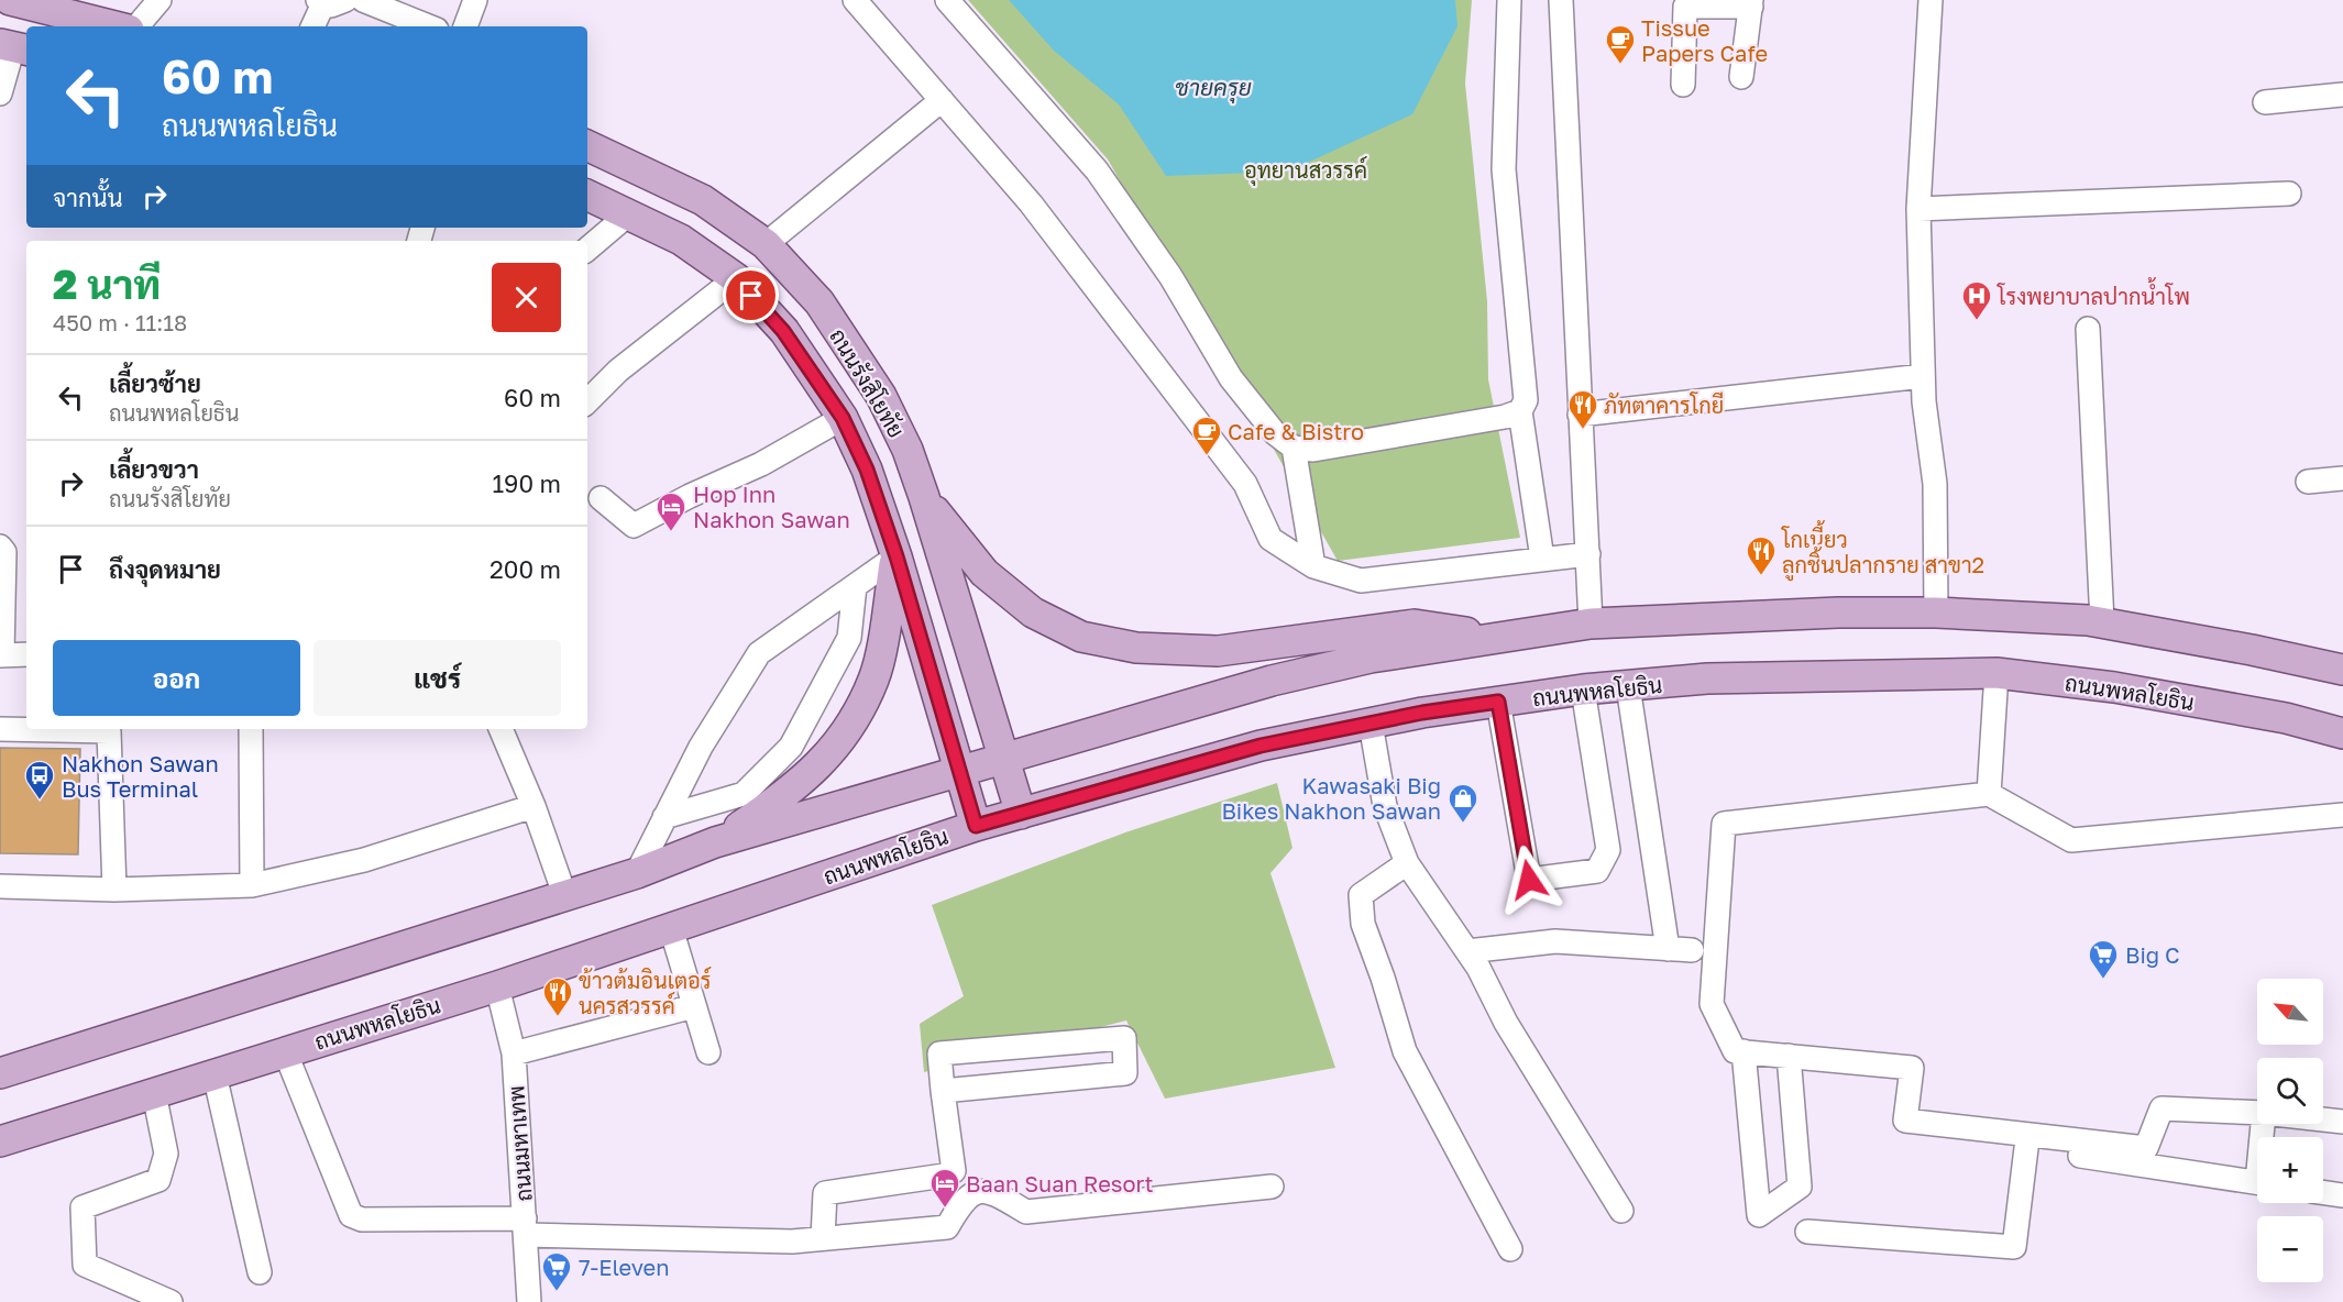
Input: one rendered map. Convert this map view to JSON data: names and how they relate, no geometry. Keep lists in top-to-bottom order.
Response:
{
  "streets": {
    "main road": ["ถนนรังสิโยทัย", "ถนนพหลโยธิน"],
    "street": ["ถนนมหาเทพ"]
  },
  "crossings": [
    ["ถนนรังสิโยทัย", "ถนนพหลโยธิน"],
    ["ถนนพหลโยธิน", "ถนนมหาเทพ"]
  ],
  "water": ["ชายครุย"],
  "parks": ["อุทยานสวรรค์"],
  "places": {
    "cafe": ["Tissue Papers Cafe", "Cafe & Bistro"],
    "hospital": ["โรงพยาบาลปากน้ำโพ"],
    "restaurant": ["ภัทตาคารโกยี", "โกเนี้ยว ลูกชิ้นปลากราย สาขา2", "ข้าวต้มอินเตอร์ นครสวรรค์"],
    "hotel": ["Hop Inn Nakhon Sawan", "Baan Suan Resort"],
    "bus stop": ["Nakhon Sawan Bus Terminal"],
    "shop": ["Kawasaki Big Bikes Nakhon Sawan"],
    "supermarket": ["Big C", "7-Eleven"]
  },
  "north": "top left",
  "page": {
    "turn": ["60 m", "ถนนพหลโยธิน"],
    "then": "จากนั้น",
    "heading": ["2 นาที", "450 m · 11:18"],
    "list": [
      {
        "name": "เลี้ยวซ้าย",
        "note": "ถนนพหลโยธิน",
        "value": "60 m"
      },
      {
        "name": "เลี้ยวขวา",
        "note": "ถนนรังสิโยทัย",
        "value": "190 m"
      },
      {
        "name": "ถึงจุดหมาย",
        "value": "200 m"
      }
    ],
    "buttons": ["ออก", "แชร์"],
    "map_buttons": ["+", "−"]
  }
}
